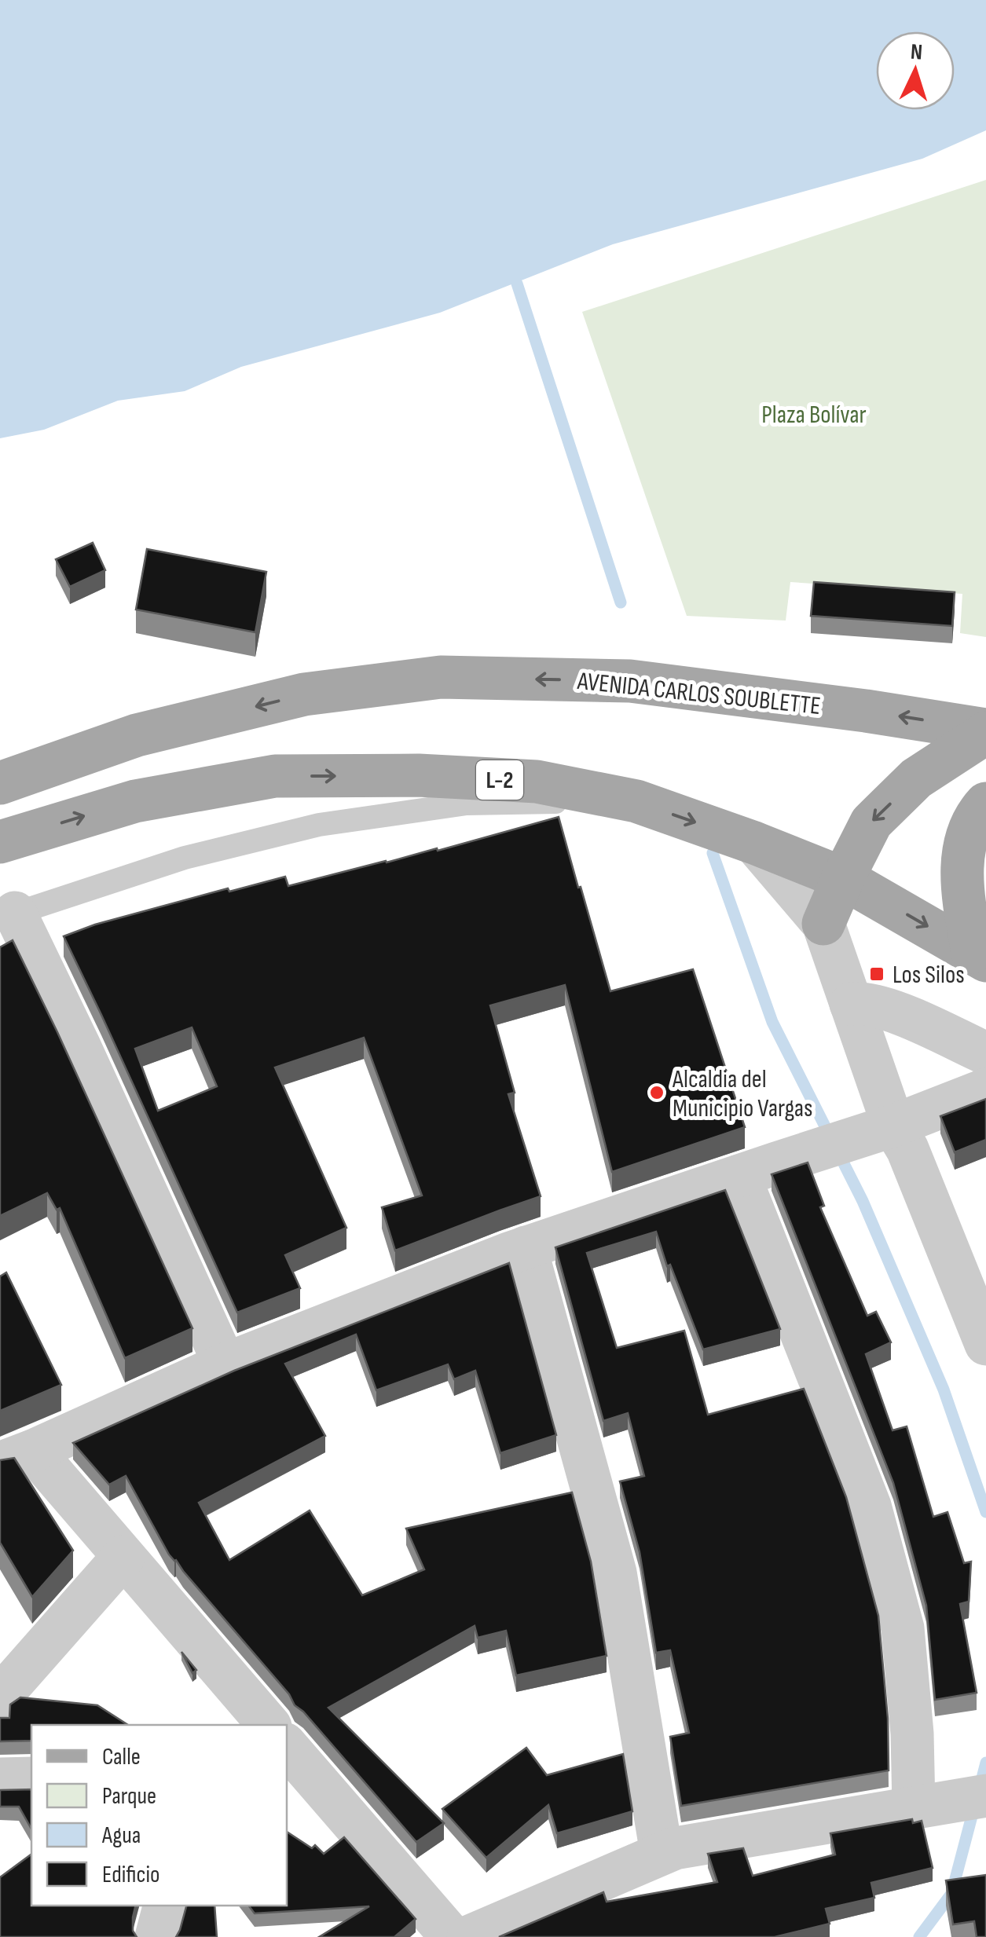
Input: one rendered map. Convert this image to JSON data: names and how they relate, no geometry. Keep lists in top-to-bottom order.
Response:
{
  "streets": {
    "main road": ["AVENIDA CARLOS SOUBLETTE", "L-2"]
  },
  "parks": ["Plaza Bolívar"],
  "places": {
    "transit": ["Los Silos"],
    "other": ["Alcaldia del Municipio Vargas"]
  },
  "legend": [
    "Calle",
    "Parque",
    "Agua",
    "Edificio"
  ],
  "north": "top"
}
